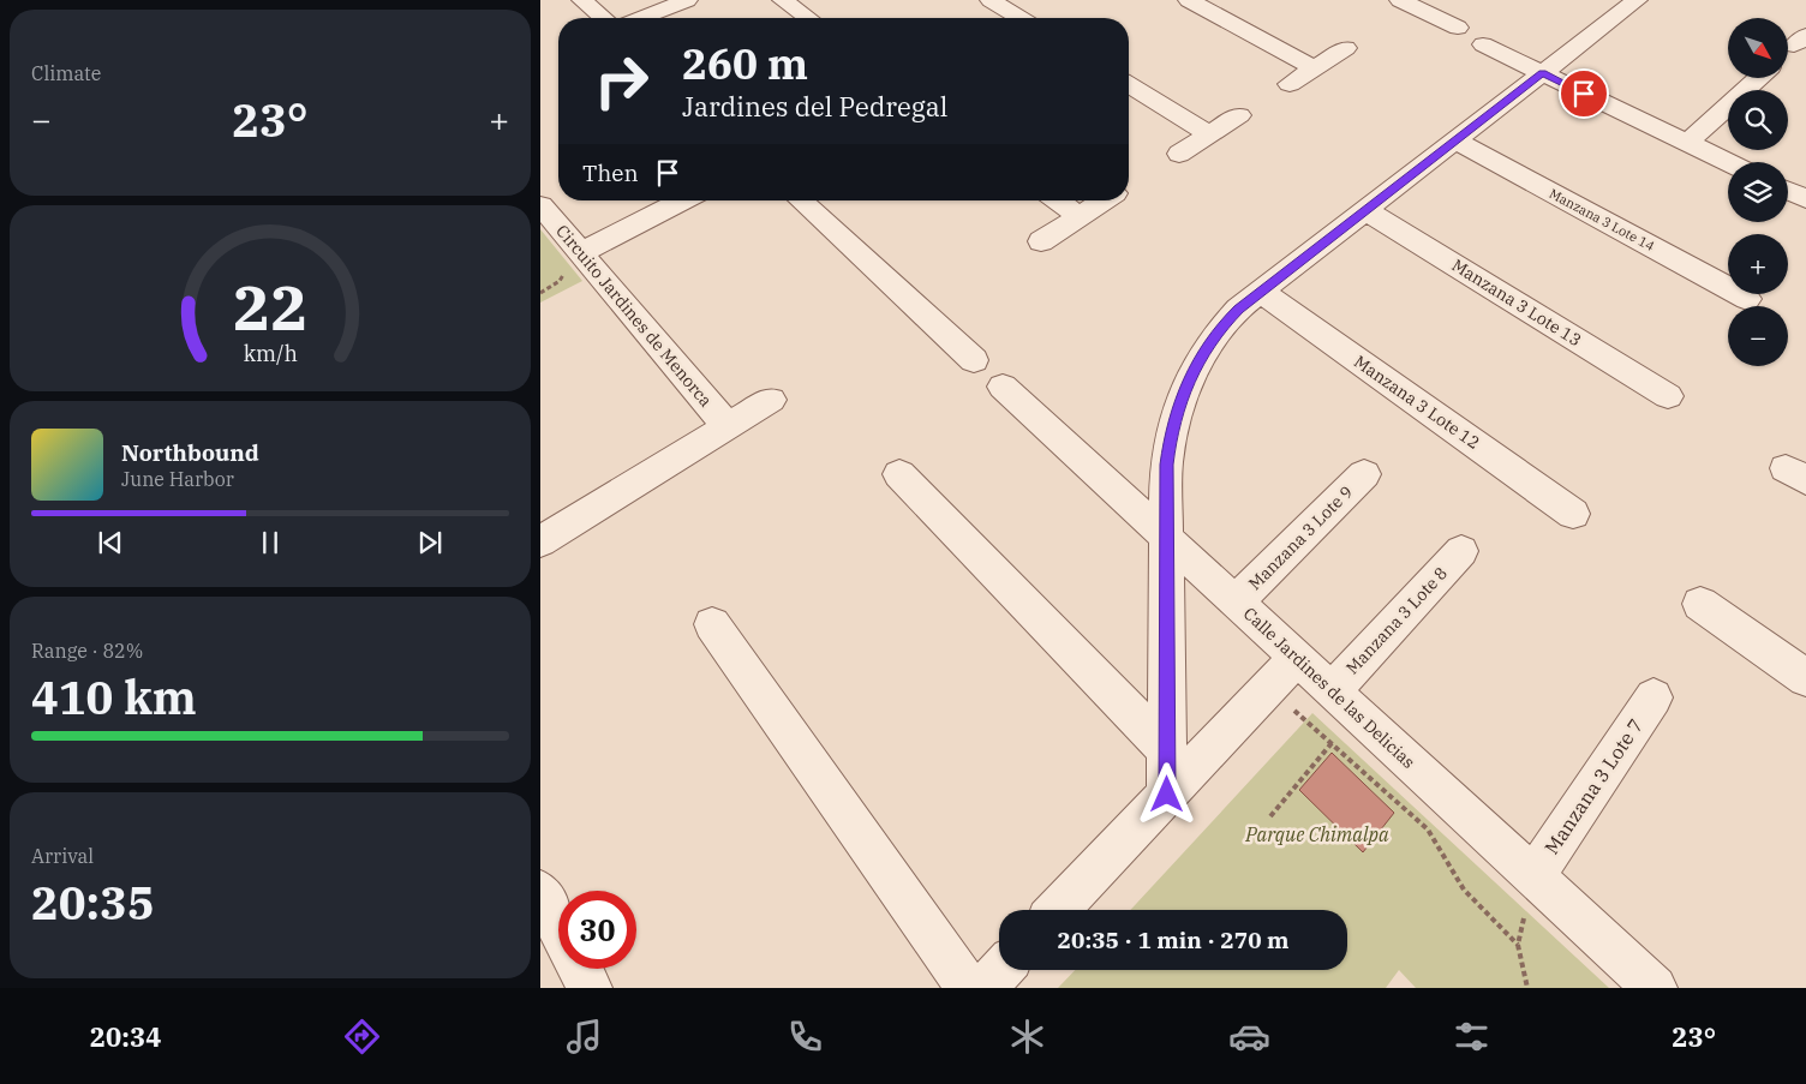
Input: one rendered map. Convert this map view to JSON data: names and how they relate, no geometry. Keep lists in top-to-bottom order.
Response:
{
  "streets": {
    "street": [
      "Manzana 3 Lote 14",
      "Manzana 3 Lote 13",
      "Circuito Jardines de Menorca",
      "Manzana 3 Lote 12",
      "Manzana 3 Lote 9",
      "Manzana 3 Lote 8",
      "Calle Jardines de las Delicias",
      "Manzana 3 Lote 7"
    ]
  },
  "crossings": [
    ["Manzana 3 Lote 9", "Calle Jardines de las Delicias"],
    ["Manzana 3 Lote 8", "Calle Jardines de las Delicias"],
    ["Calle Jardines de las Delicias", "Manzana 3 Lote 7"]
  ],
  "parks": ["Parque Chimalpa"],
  "north": "bottom right",
  "page": {
    "tile": [
      "Climate",
      ["Range · 82%", "410 km"],
      ["Arrival", "20:35"]
    ],
    "map_buttons": ["+", "−"],
    "turn": ["260 m", "Jardines del Pedregal"],
    "heat": ["−", "23°", "+"],
    "then": "Then",
    "song": ["Northbound", "June Harbor"],
    "limit": "30",
    "trip": "20:35 · 1 min · 270 m",
    "tabs": ["20:34", "23°"],
    "gauge": ["22", "km/h"]
  }
}
